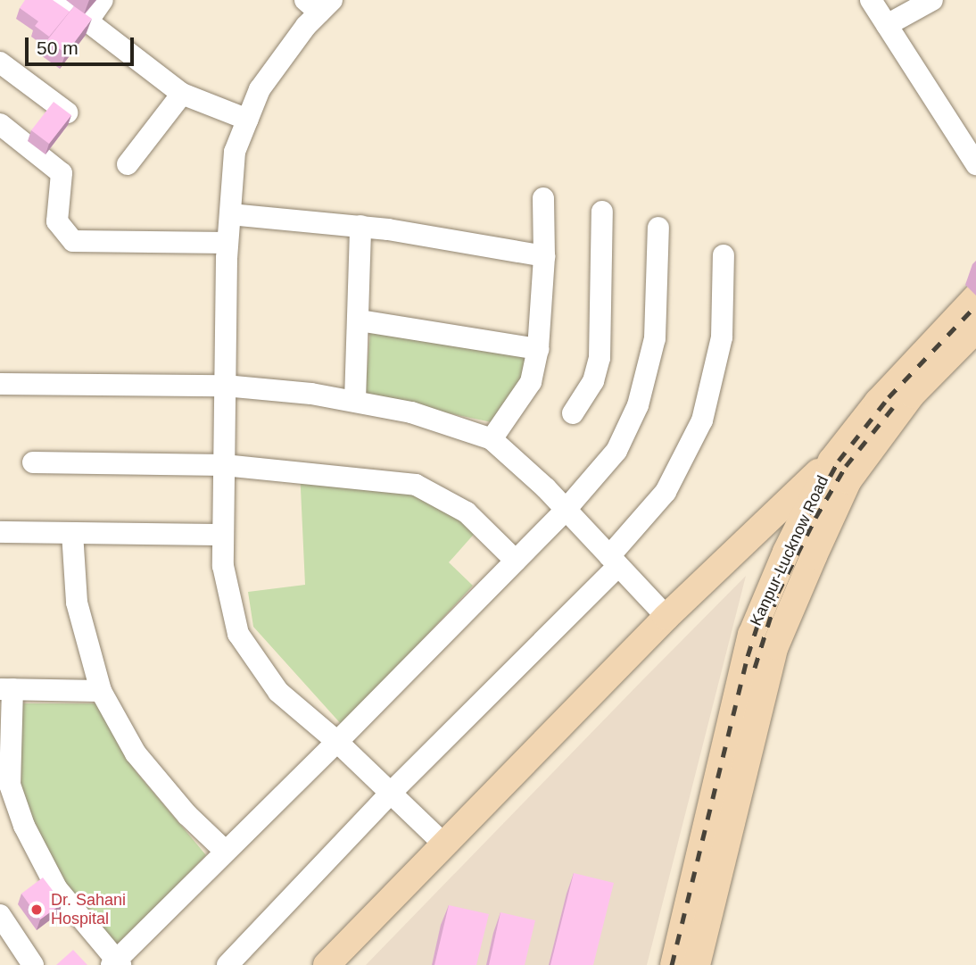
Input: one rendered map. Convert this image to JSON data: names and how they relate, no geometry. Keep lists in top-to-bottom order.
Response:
{
  "streets": {
    "main road": ["Kanpur-Lucknow Road"]
  },
  "places": ["Dr. Sahani Hospital"],
  "scale_bar": "50 m"
}
